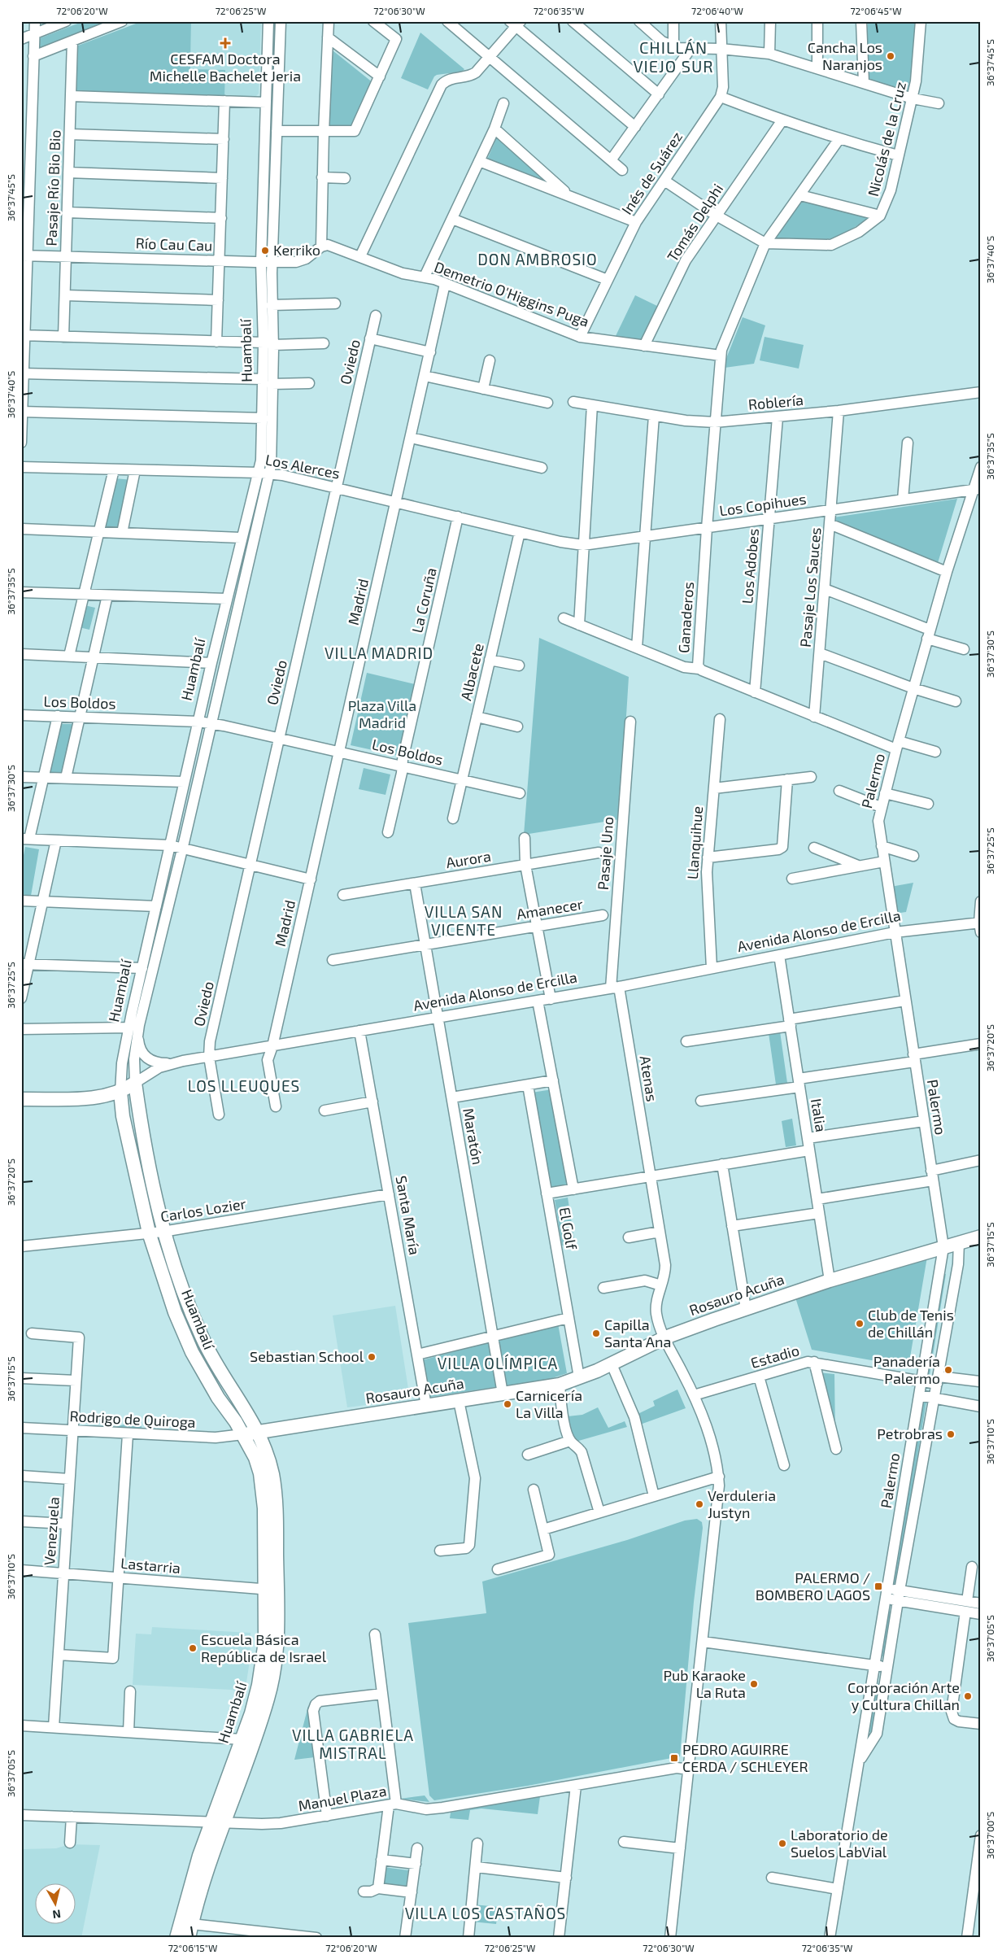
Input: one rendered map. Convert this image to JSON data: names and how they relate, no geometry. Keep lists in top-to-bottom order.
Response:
{
  "streets": {
    "main road": ["Huambalí", "Avenida Alonso de Ercilla", "Rosauro Acuña"],
    "street": [
      "Nicolás de la Cruz",
      "Inés de Suárez",
      "Pasaje Río Bio Bio",
      "Tomás Delphi",
      "Río Cau Cau",
      "Demetrio O'Higgins Puga",
      "Oviedo",
      "Roblería",
      "Los Alerces",
      "Los Copihues",
      "Los Adobes",
      "Pasaje Los Sauces",
      "La Coruña",
      "Madrid",
      "Ganaderos",
      "Albacete",
      "Los Boldos",
      "Palermo",
      "Llanquihue",
      "Pasaje Uno",
      "Aurora",
      "Amanecer",
      "Atenas",
      "Italia",
      "Maratón",
      "Carlos Lozier",
      "Santa María",
      "El Golf",
      "Estadio",
      "Rodrigo de Quiroga",
      "Venezuela",
      "Lastarria",
      "Manuel Plaza"
    ]
  },
  "crossings": [
    ["Nicolás de la Cruz", "Inés de Suárez"],
    ["Nicolás de la Cruz", "Tomás Delphi"],
    ["Nicolás de la Cruz", "Ganaderos"],
    ["Inés de Suárez", "Demetrio O'Higgins Puga"],
    ["Pasaje Río Bio Bio", "Río Cau Cau"],
    ["Tomás Delphi", "Demetrio O'Higgins Puga"],
    ["Río Cau Cau", "Demetrio O'Higgins Puga"],
    ["Río Cau Cau", "Huambalí"],
    ["Demetrio O'Higgins Puga", "Madrid"],
    ["Demetrio O'Higgins Puga", "Ganaderos"],
    ["Huambalí", "Los Alerces"],
    ["Huambalí", "Los Boldos"],
    ["Huambalí", "Avenida Alonso de Ercilla"],
    ["Huambalí", "Carlos Lozier"],
    ["Huambalí", "Rosauro Acuña"],
    ["Huambalí", "Rodrigo de Quiroga"],
    ["Huambalí", "Lastarria"],
    ["Huambalí", "Manuel Plaza"],
    ["Oviedo", "Los Alerces"],
    ["Oviedo", "Los Boldos"],
    ["Oviedo", "Avenida Alonso de Ercilla"],
    ["Roblería", "Los Adobes"],
    ["Roblería", "Pasaje Los Sauces"],
    ["Roblería", "Ganaderos"],
    ["Los Alerces", "Los Copihues"],
    ["Los Alerces", "La Coruña"],
    ["Los Alerces", "Madrid"],
    ["Los Alerces", "Albacete"],
    ["Los Copihues", "Los Adobes"],
    ["Los Copihues", "Pasaje Los Sauces"],
    ["Los Copihues", "Ganaderos"],
    ["Los Copihues", "Palermo"],
    ["Los Adobes", "Ganaderos"],
    ["Pasaje Los Sauces", "Ganaderos"],
    ["La Coruña", "Los Boldos"],
    ["Madrid", "Los Boldos"],
    ["Madrid", "Avenida Alonso de Ercilla"],
    ["Ganaderos", "Palermo"],
    ["Albacete", "Los Boldos"],
    ["Palermo", "Avenida Alonso de Ercilla"],
    ["Palermo", "Rosauro Acuña"],
    ["Palermo", "Estadio"],
    ["Llanquihue", "Avenida Alonso de Ercilla"],
    ["Pasaje Uno", "Avenida Alonso de Ercilla"],
    ["Pasaje Uno", "Atenas"],
    ["Aurora", "Maratón"],
    ["Amanecer", "Maratón"],
    ["Avenida Alonso de Ercilla", "Atenas"],
    ["Avenida Alonso de Ercilla", "Italia"],
    ["Avenida Alonso de Ercilla", "Maratón"],
    ["Avenida Alonso de Ercilla", "Santa María"],
    ["Avenida Alonso de Ercilla", "El Golf"],
    ["Atenas", "Rosauro Acuña"],
    ["Atenas", "Estadio"],
    ["Atenas", "Manuel Plaza"],
    ["Italia", "Rosauro Acuña"],
    ["Maratón", "Rosauro Acuña"],
    ["Carlos Lozier", "Santa María"],
    ["Santa María", "Rosauro Acuña"],
    ["El Golf", "Rosauro Acuña"],
    ["Rosauro Acuña", "Rodrigo de Quiroga"],
    ["Rodrigo de Quiroga", "Venezuela"],
    ["Venezuela", "Lastarria"]
  ],
  "districts": [
    "CHILLÁN VIEJO SUR",
    "DON AMBROSIO",
    "VILLA MADRID",
    "VILLA SAN VICENTE",
    "LOS LLEUQUES",
    "VILLA OLÍMPICA",
    "VILLA GABRIELA MISTRAL",
    "VILLA LOS CASTAÑOS"
  ],
  "parks": ["Plaza Villa Madrid"],
  "places": {
    "health": ["CESFAM Doctora Michelle Bachelet Jeria"],
    "other": [
      "Cancha Los Naranjos",
      "Kerriko",
      "Club de Tenis de Chillán",
      "Capilla Santa Ana",
      "Sebastian School",
      "Panadería Palermo",
      "Carnicería La Villa",
      "Petrobras",
      "Verduleria Justyn",
      "Escuela Básica República de Israel",
      "Pub Karaoke La Ruta",
      "Corporación Arte y Cultura Chillan",
      "Laboratorio de Suelos LabVial"
    ],
    "transit": ["PALERMO / BOMBERO LAGOS", "PEDRO AGUIRRE CERDA / SCHLEYER"]
  },
  "north": "bottom",
  "coordinates": [
    "72°06'20\"W",
    "72°06'25\"W",
    "72°06'30\"W",
    "72°06'35\"W",
    "72°06'40\"W",
    "72°06'45\"W",
    "36°37'45\"S",
    "36°37'40\"S",
    "36°37'35\"S",
    "36°37'30\"S",
    "36°37'25\"S",
    "36°37'20\"S",
    "36°37'15\"S",
    "36°37'10\"S",
    "36°37'05\"S",
    "36°37'00\"S",
    "72°06'15\"W"
  ]
}
